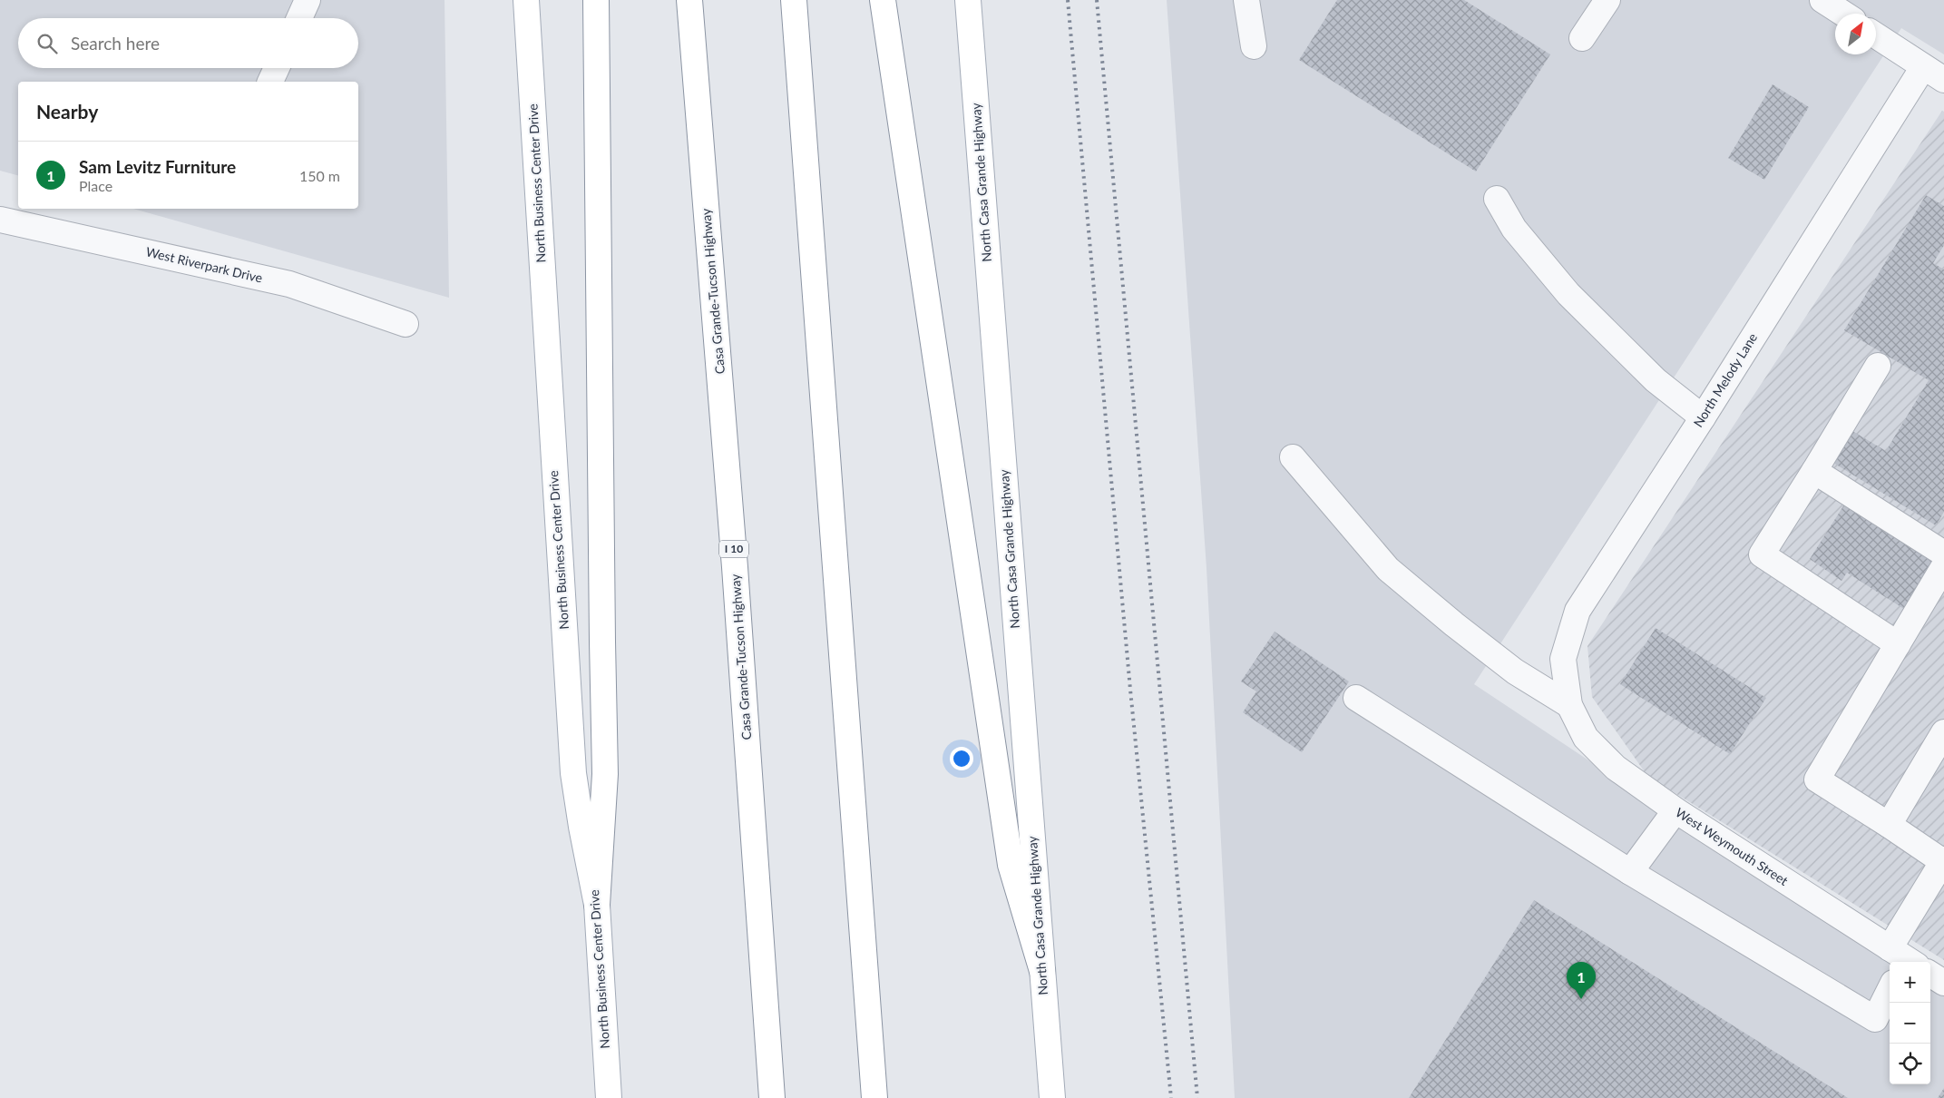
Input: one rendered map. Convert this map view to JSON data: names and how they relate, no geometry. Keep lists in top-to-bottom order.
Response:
{
  "streets": {
    "main road": [
      "North Casa Grande Highway",
      "North Business Center Drive",
      "Casa Grande-Tucson Highway",
      "I 10"
    ],
    "street": ["West Riverpark Drive", "North Melody Lane", "West Weymouth Street"]
  },
  "crossings": [
    ["North Melody Lane", "West Weymouth Street"]
  ],
  "north": "top right",
  "page": {
    "search": "Search here",
    "heading": "Nearby",
    "list": [
      {
        "mark": "1",
        "name": "Sam Levitz Furniture",
        "note": "Place",
        "value": "150 m"
      }
    ],
    "map_buttons": ["+", "−"],
    "pins": "1"
  }
}
